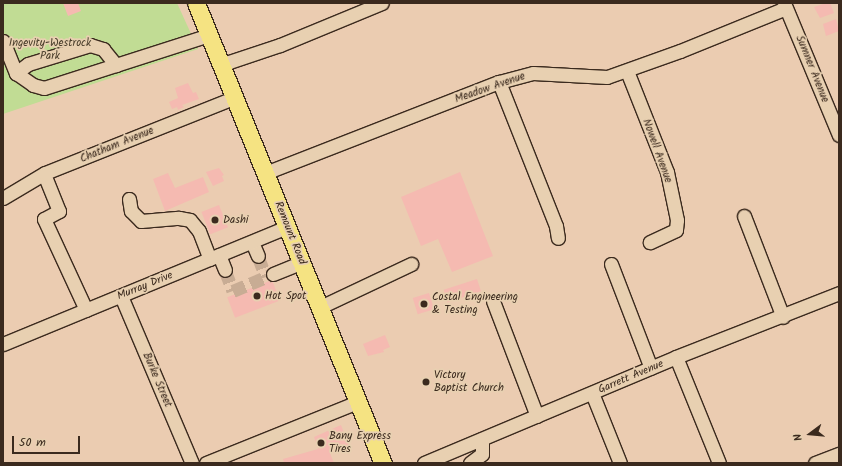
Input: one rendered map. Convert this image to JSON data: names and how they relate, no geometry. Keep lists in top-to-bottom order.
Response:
{
  "streets": {
    "main road": ["Remount Road"],
    "street": [
      "Sumner Avenue",
      "Meadow Avenue",
      "Chatham Avenue",
      "Nowell Avenue",
      "Murray Drive",
      "Garrett Avenue",
      "Burke Street"
    ]
  },
  "crossings": [
    ["Sumner Avenue", "Meadow Avenue"],
    ["Meadow Avenue", "Nowell Avenue"],
    ["Meadow Avenue", "Remount Road"],
    ["Chatham Avenue", "Remount Road"],
    ["Remount Road", "Murray Drive"],
    ["Murray Drive", "Burke Street"]
  ],
  "parks": ["Ingevity-Westrock Park"],
  "places": [
    "Dashi",
    "Hot Spot",
    "Costal Engineering & Testing",
    "Victory Baptist Church",
    "Bany Express Tires"
  ],
  "scale_bar": "50 m",
  "north": "left"
}
